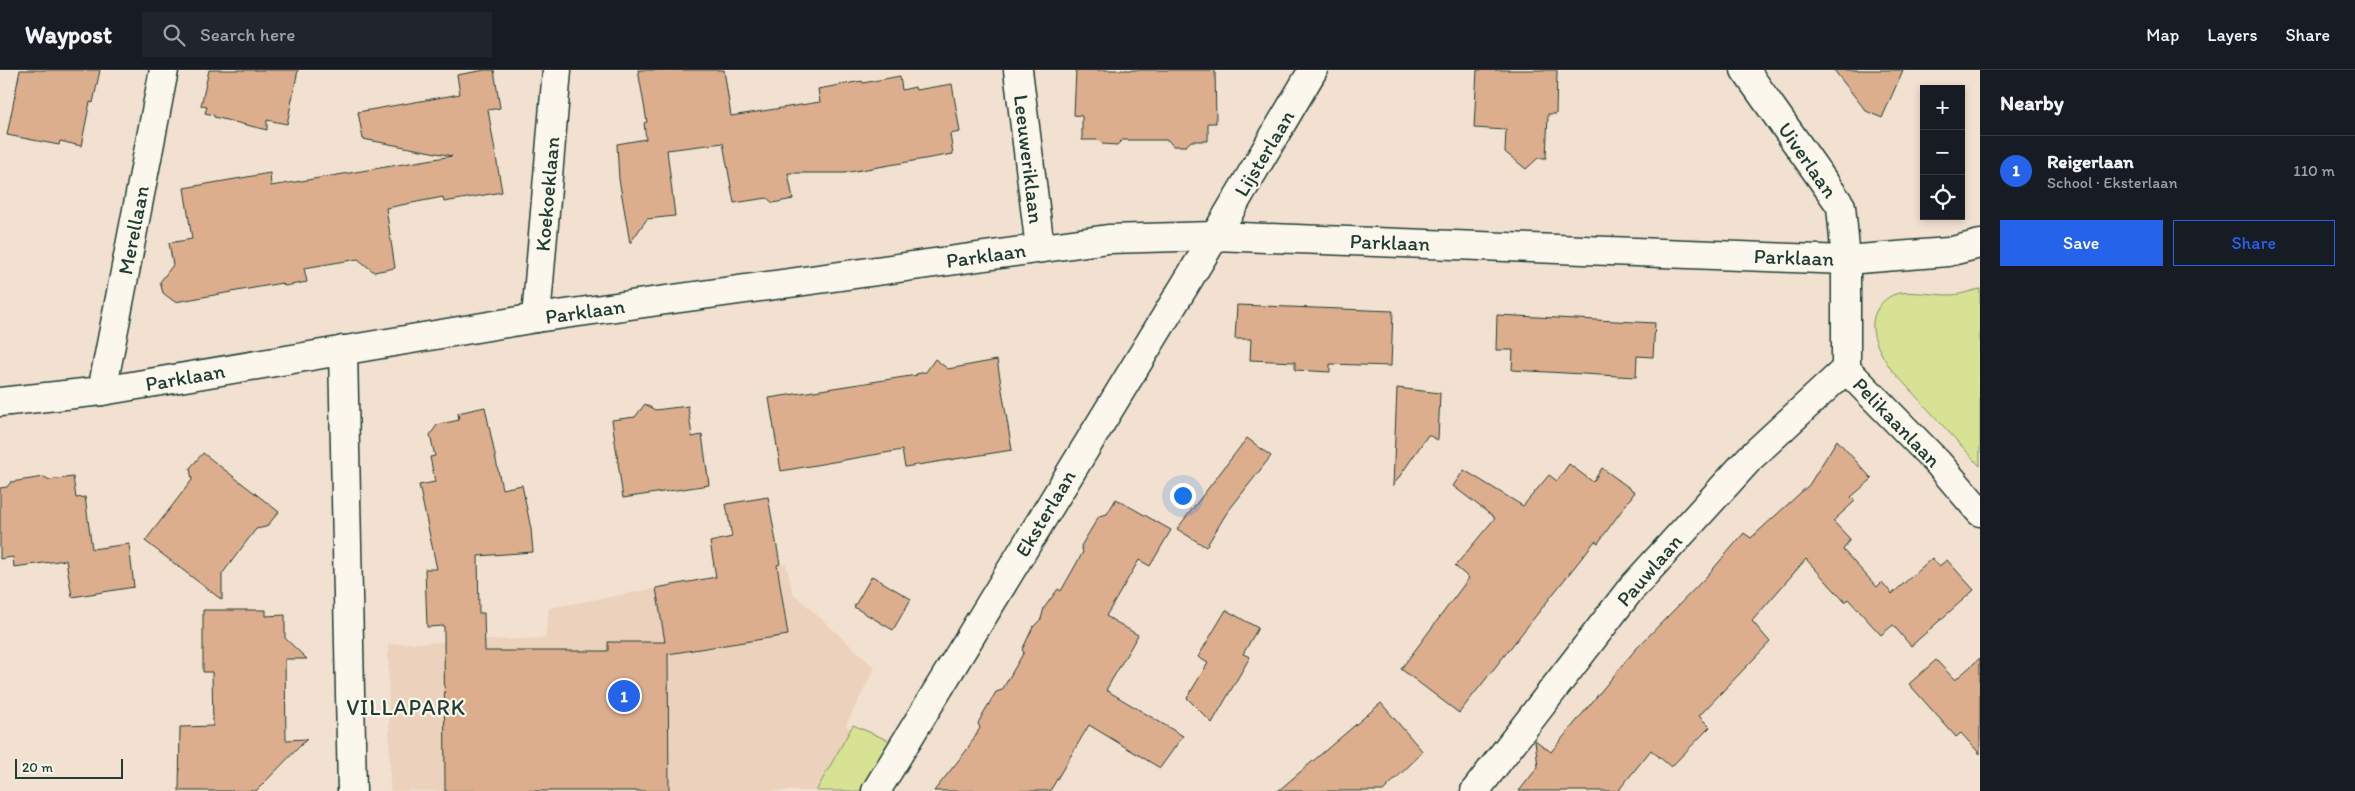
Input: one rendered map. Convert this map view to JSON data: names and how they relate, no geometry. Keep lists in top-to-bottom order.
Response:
{
  "streets": {
    "street": [
      "Lijsterlaan",
      "Leeuweriklaan",
      "Uiverlaan",
      "Koekoeklaan",
      "Merellaan",
      "Parklaan",
      "Pelikaanlaan",
      "Eksterlaan",
      "Pauwlaan"
    ]
  },
  "crossings": [
    ["Lijsterlaan", "Parklaan"],
    ["Lijsterlaan", "Eksterlaan"],
    ["Leeuweriklaan", "Parklaan"],
    ["Uiverlaan", "Parklaan"],
    ["Uiverlaan", "Pelikaanlaan"],
    ["Koekoeklaan", "Parklaan"],
    ["Merellaan", "Parklaan"],
    ["Parklaan", "Pelikaanlaan"],
    ["Parklaan", "Eksterlaan"],
    ["Pelikaanlaan", "Pauwlaan"]
  ],
  "districts": ["VILLAPARK"],
  "scale_bar": "20 m",
  "page": {
    "header": "Waypost",
    "search": "Search here",
    "nav": ["Map", "Layers", "Share"],
    "heading": "Nearby",
    "map_buttons": ["+", "−"],
    "list": [
      {
        "mark": "1",
        "name": "Reigerlaan",
        "note": "School · Eksterlaan",
        "value": "110 m"
      }
    ],
    "buttons": ["Save", "Share"],
    "pins": "1",
    "scale": "20 m"
  }
}
